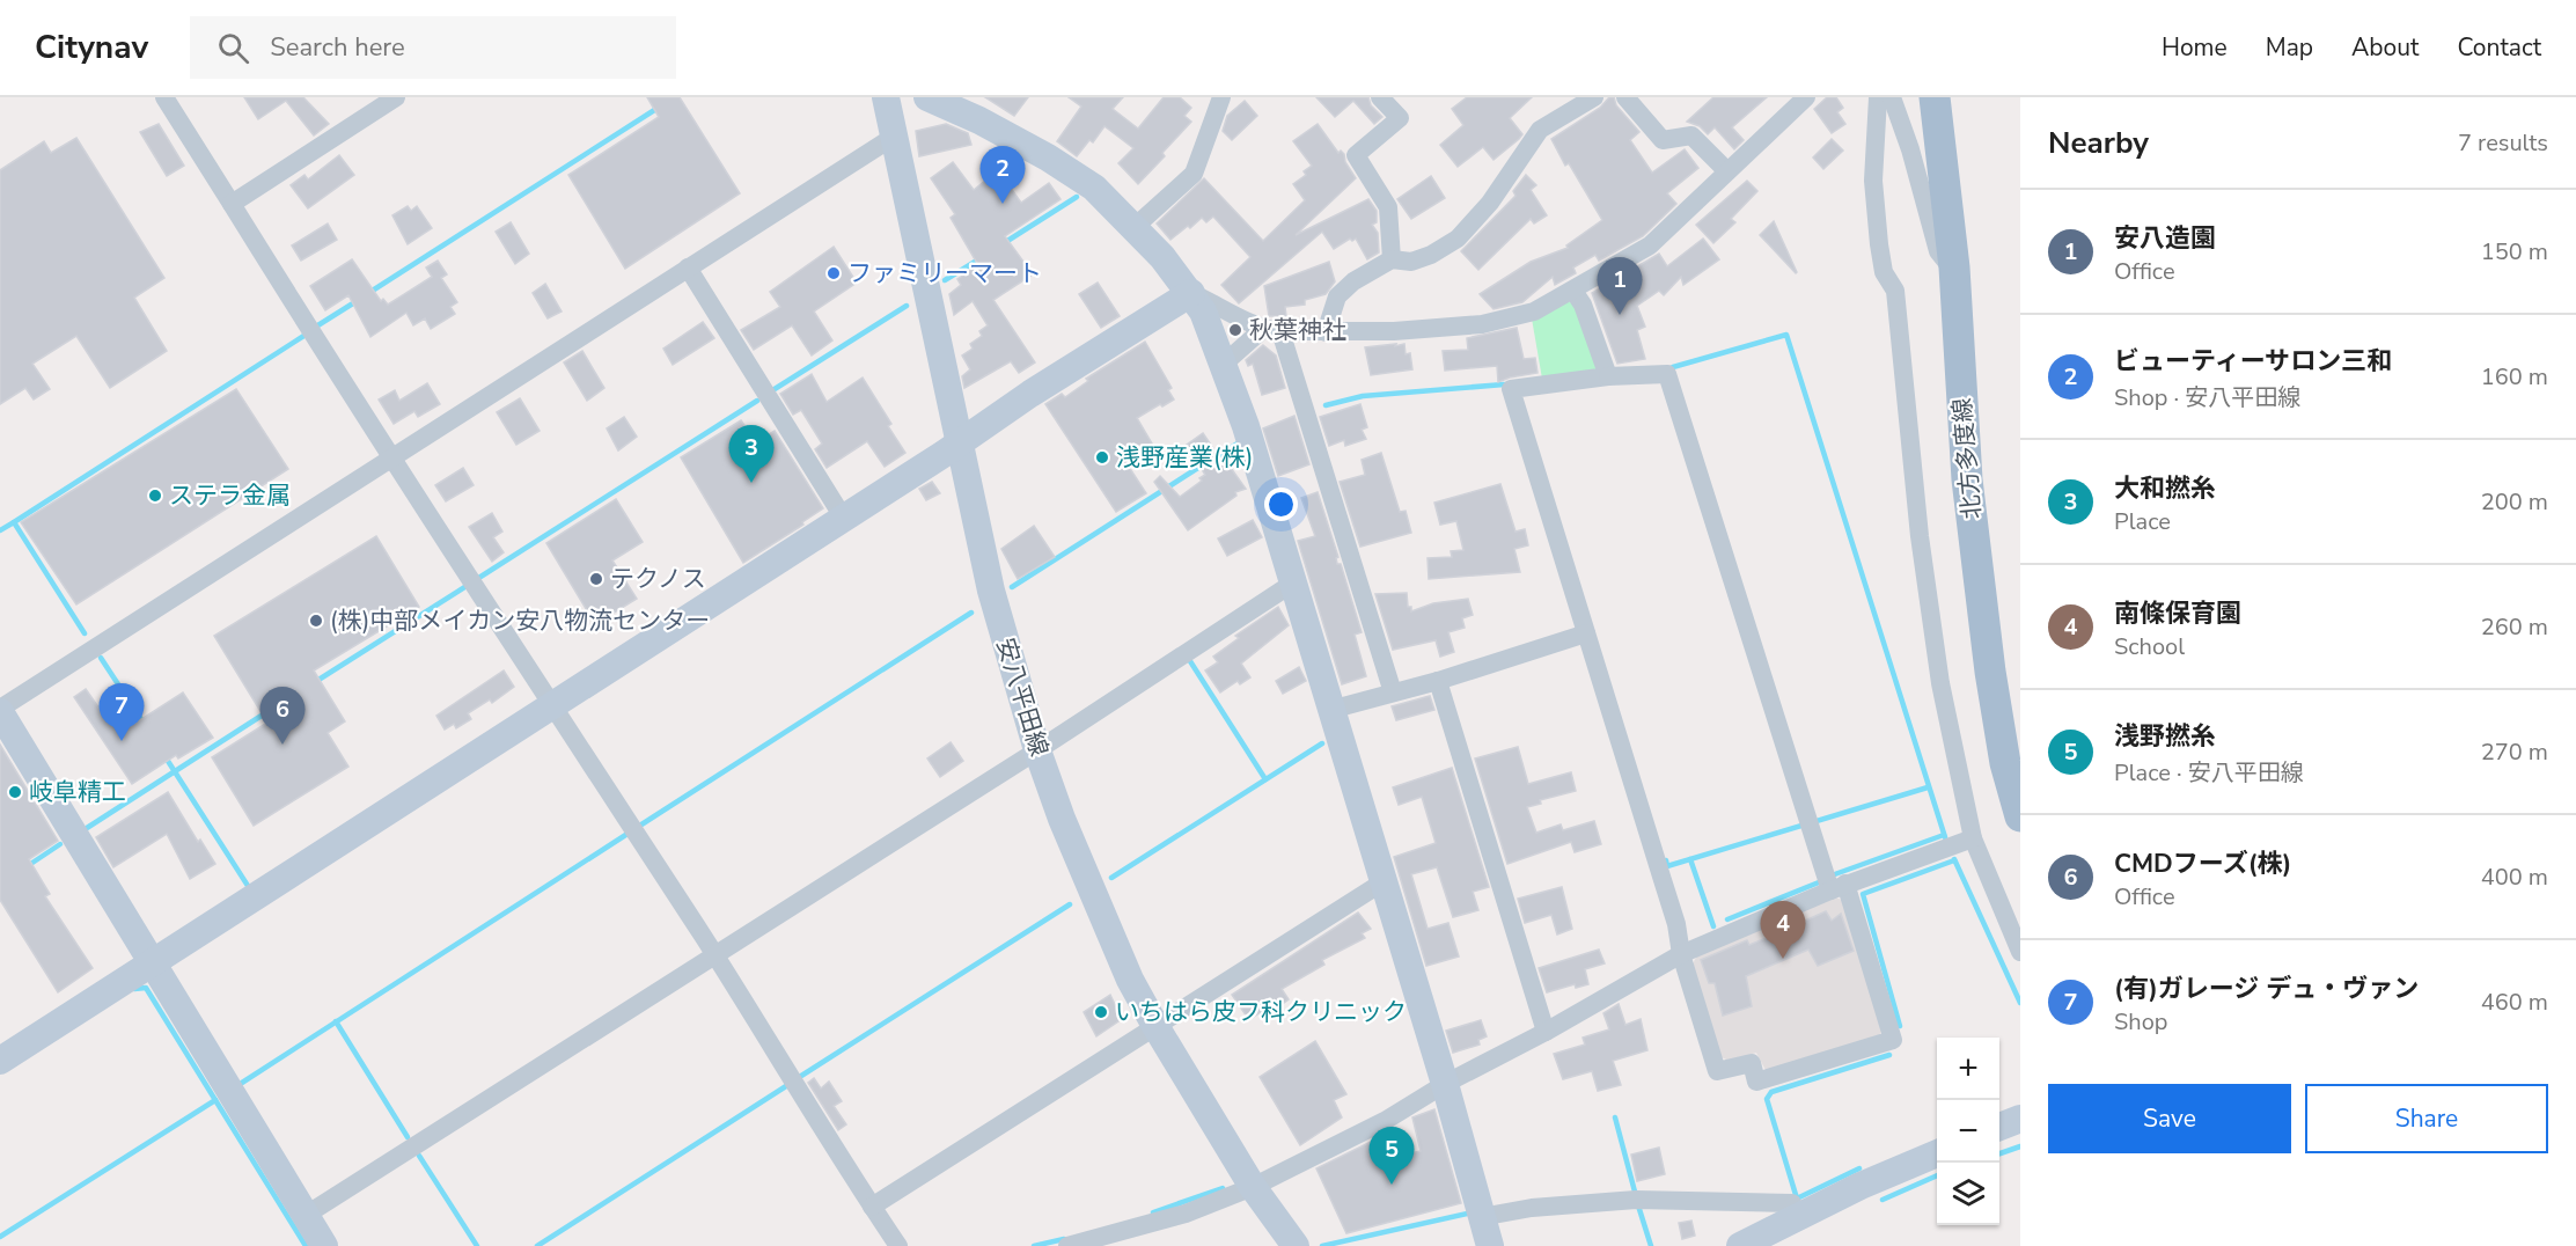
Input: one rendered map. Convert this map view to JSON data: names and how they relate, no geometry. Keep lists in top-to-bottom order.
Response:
{
  "streets": {
    "main road": ["北方多度線"],
    "street": ["安八平田線"]
  },
  "places": [
    "ファミリーマート",
    "秋葉神社",
    "浅野産業(株)",
    "ステラ金属",
    "テクノス",
    "(株)中部メイカン安八物流センター",
    "岐阜精工",
    "いちはら皮フ科クリニック"
  ],
  "page": {
    "header": "Citynav",
    "search": "Search here",
    "nav": [
      "Home",
      "Map",
      "About",
      "Contact"
    ],
    "heading": ["Nearby", "7 results"],
    "pins": [
      "2",
      "1",
      "3",
      "7",
      "6",
      "4",
      "5"
    ],
    "list": [
      {
        "mark": "1",
        "name": "安八造園",
        "note": "Office",
        "value": "150 m"
      },
      {
        "mark": "2",
        "name": "ビューティーサロン三和",
        "note": "Shop · 安八平田線",
        "value": "160 m"
      },
      {
        "mark": "3",
        "name": "大和撚糸",
        "note": "Place",
        "value": "200 m"
      },
      {
        "mark": "4",
        "name": "南條保育園",
        "note": "School",
        "value": "260 m"
      },
      {
        "mark": "5",
        "name": "浅野撚糸",
        "note": "Place · 安八平田線",
        "value": "270 m"
      },
      {
        "mark": "6",
        "name": "CMDフーズ(株)",
        "note": "Office",
        "value": "400 m"
      },
      {
        "mark": "7",
        "name": "(有)ガレージ デュ・ヴァン",
        "note": "Shop",
        "value": "460 m"
      }
    ],
    "map_buttons": ["+", "−"],
    "buttons": ["Save", "Share"]
  }
}
